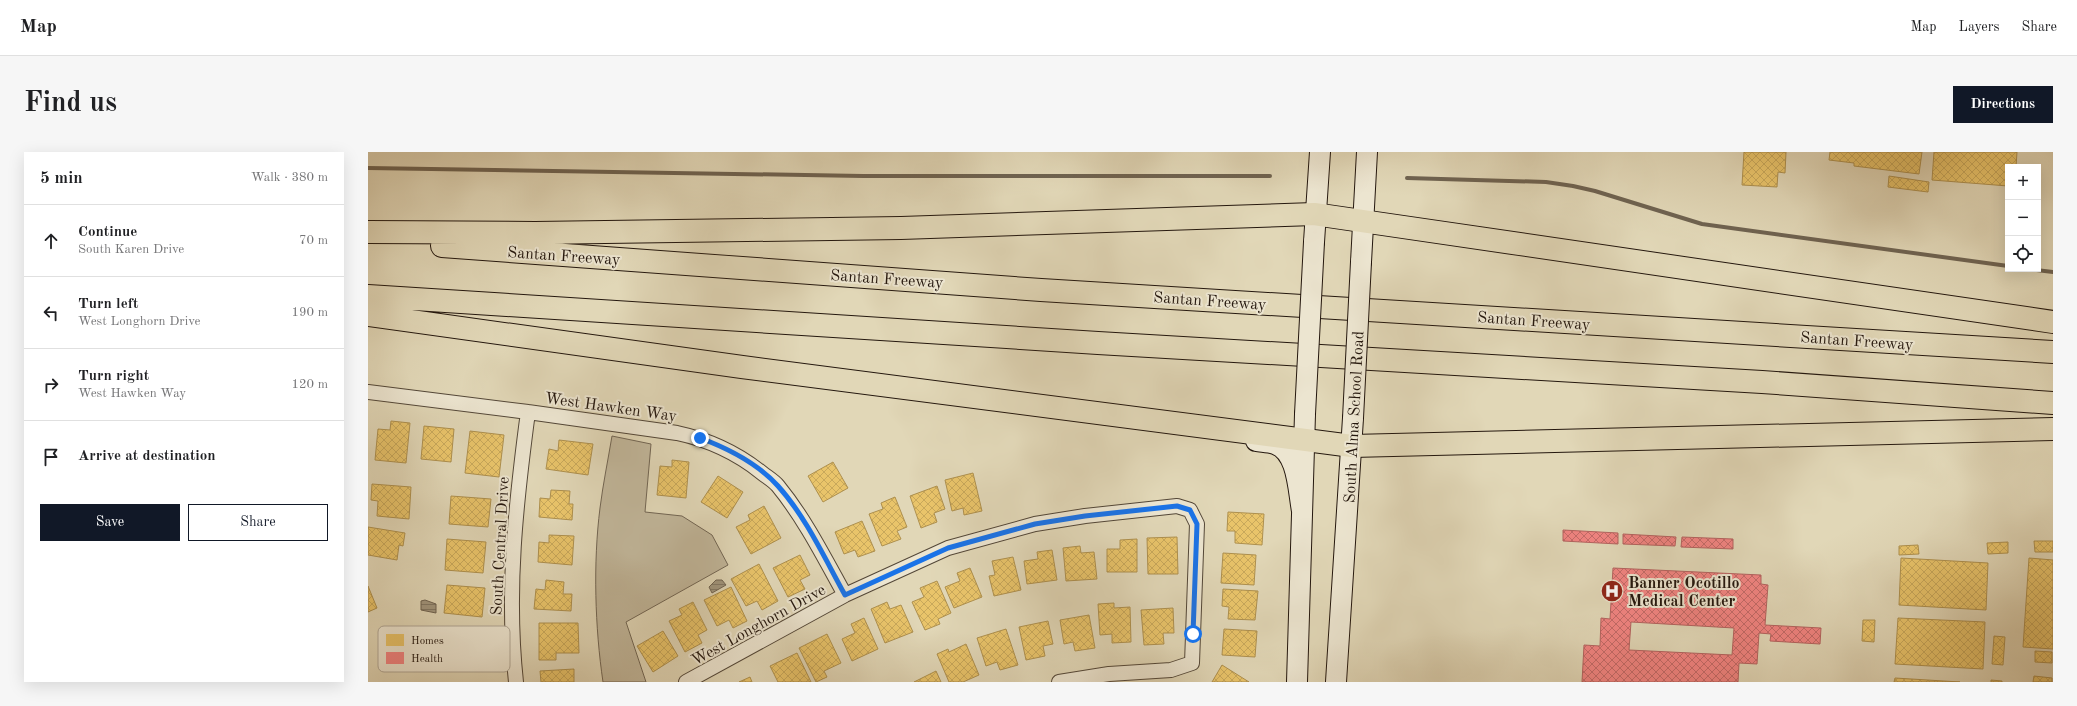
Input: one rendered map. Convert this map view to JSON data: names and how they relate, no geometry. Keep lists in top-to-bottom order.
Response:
{
  "streets": {
    "highway": ["Santan Freeway"],
    "main road": ["South Alma School Road"],
    "street": ["West Hawken Way", "South Central Drive", "West Longhorn Drive"]
  },
  "crossings": [
    ["West Hawken Way", "South Central Drive"],
    ["West Hawken Way", "West Longhorn Drive"]
  ],
  "places": {
    "hospital": ["Banner Ocotillo Medical Center"]
  },
  "legend": ["Homes", "Health"],
  "page": {
    "header": "Map",
    "nav": ["Map", "Layers", "Share"],
    "buttons": [
      "Directions",
      ["Save", "Share"]
    ],
    "title": "Find us",
    "heading": ["5 min", "Walk · 380 m"],
    "map_buttons": ["+", "−"],
    "list": [
      ["Continue", "South Karen Drive", "70 m"],
      ["Turn left", "West Longhorn Drive", "190 m"],
      ["Turn right", "West Hawken Way", "120 m"],
      "Arrive at destination"
    ]
  }
}
